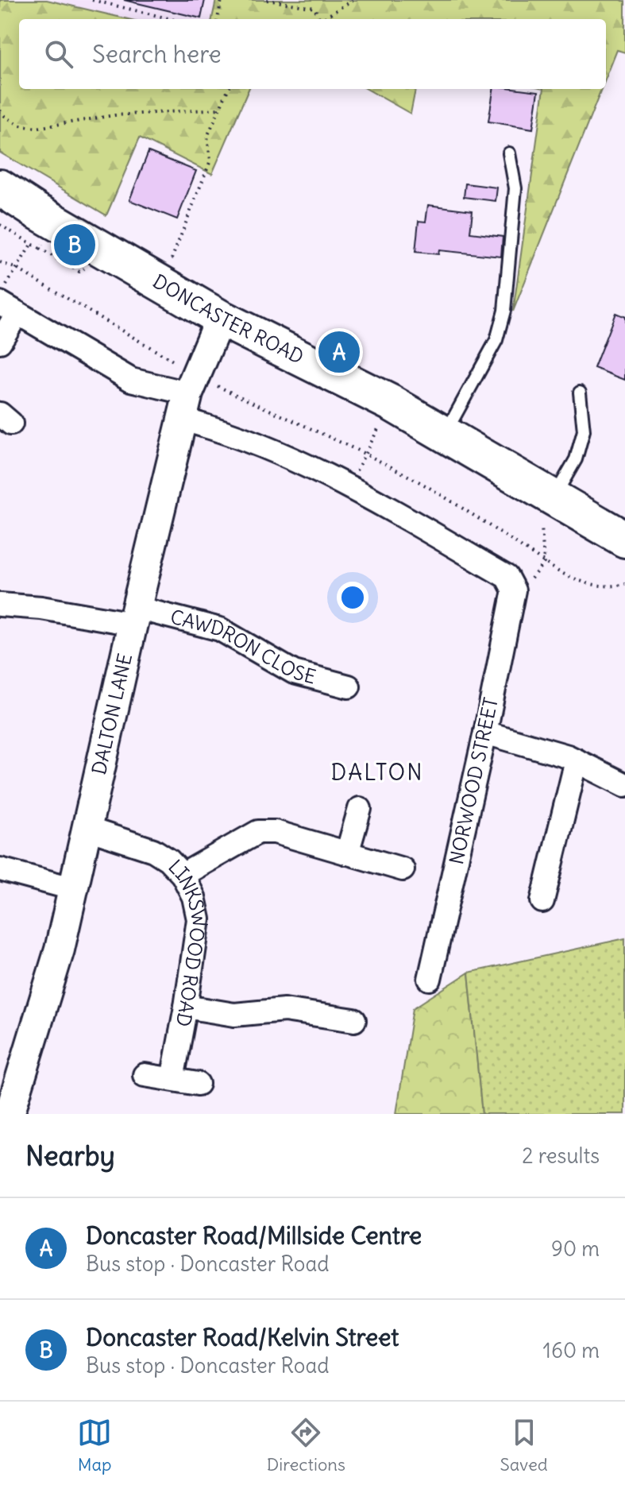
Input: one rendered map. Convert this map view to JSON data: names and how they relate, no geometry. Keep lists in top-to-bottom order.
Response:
{
  "streets": {
    "main road": ["DONCASTER ROAD"],
    "street": [
      "CAWDRON CLOSE",
      "DALTON LANE",
      "NORWOOD STREET",
      "LINKSWOOD ROAD"
    ]
  },
  "crossings": [
    ["DONCASTER ROAD", "DALTON LANE"],
    ["CAWDRON CLOSE", "DALTON LANE"],
    ["DALTON LANE", "LINKSWOOD ROAD"]
  ],
  "districts": ["DALTON"],
  "page": {
    "search": "Search here",
    "pins": ["B", "A"],
    "heading": ["Nearby", "2 results"],
    "list": [
      {
        "mark": "A",
        "name": "Doncaster Road/Millside Centre",
        "note": "Bus stop · Doncaster Road",
        "value": "90 m"
      },
      {
        "mark": "B",
        "name": "Doncaster Road/Kelvin Street",
        "note": "Bus stop · Doncaster Road",
        "value": "160 m"
      }
    ],
    "nav": ["Map", "Directions", "Saved"]
  }
}
